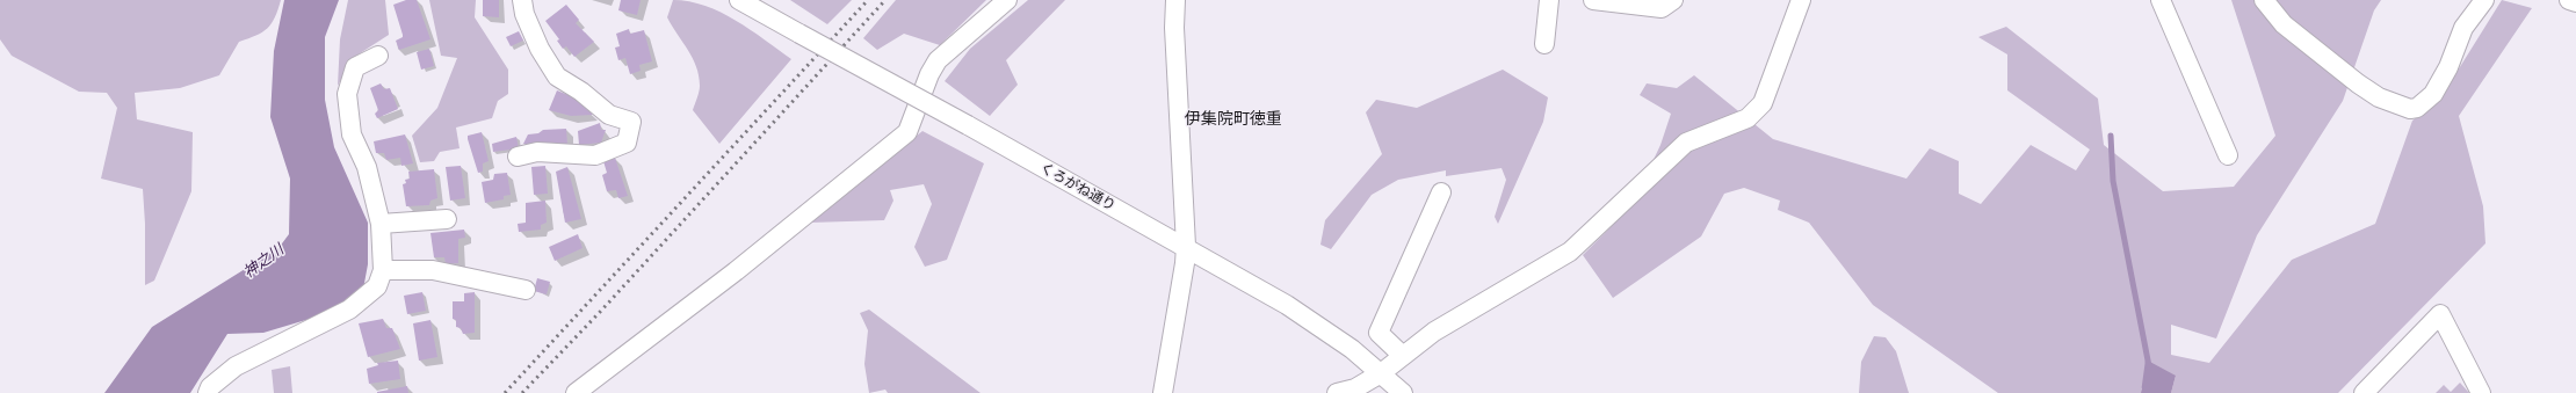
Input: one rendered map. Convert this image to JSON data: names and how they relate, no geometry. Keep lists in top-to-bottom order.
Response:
{
  "streets": {
    "street": ["くろがね通り"]
  },
  "districts": ["伊集院町徳重"],
  "water": ["神之川"]
}
